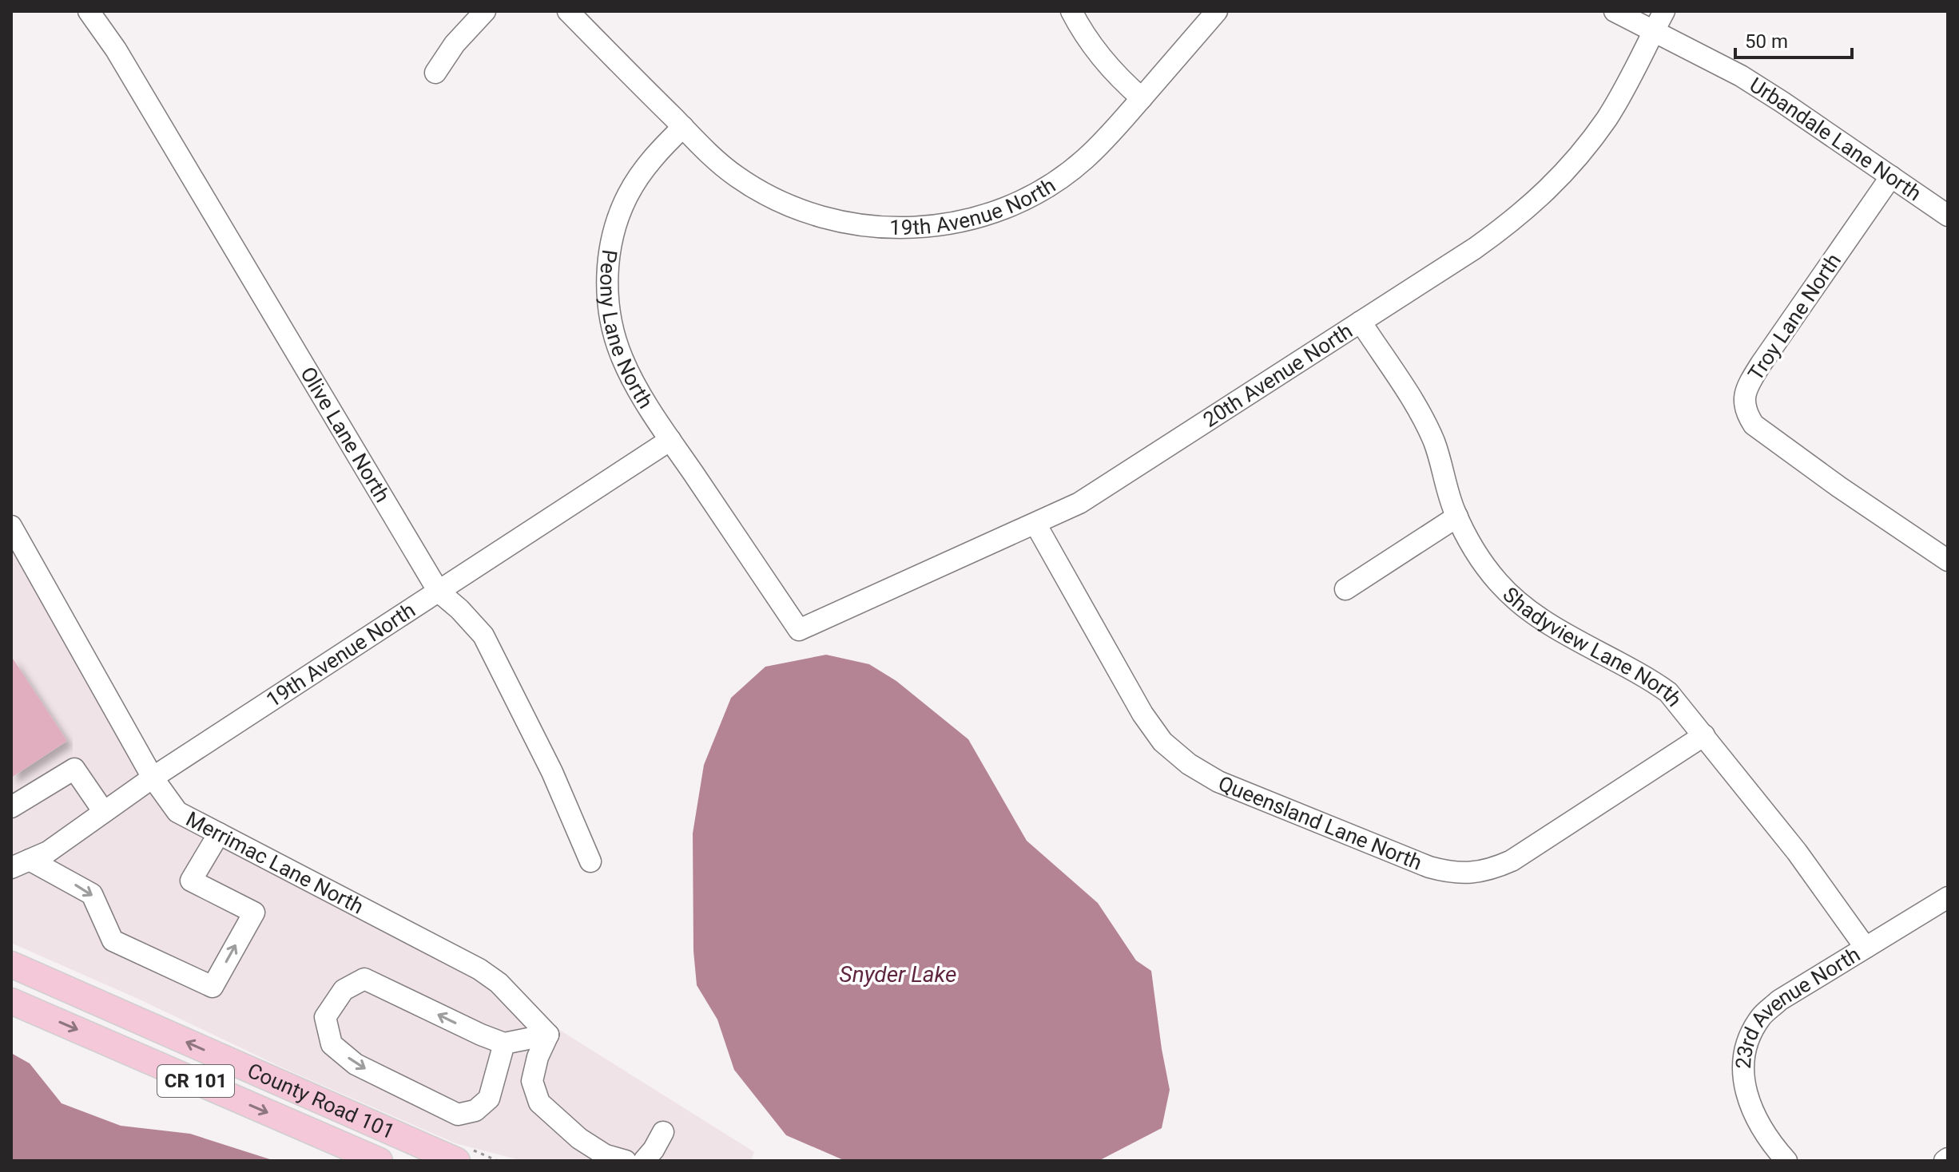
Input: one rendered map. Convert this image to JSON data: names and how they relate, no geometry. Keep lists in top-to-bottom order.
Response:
{
  "streets": {
    "main road": ["CR 101", "County Road 101"],
    "street": [
      "Urbandale Lane North",
      "19th Avenue North",
      "Troy Lane North",
      "Peony Lane North",
      "20th Avenue North",
      "Olive Lane North",
      "Shadyview Lane North",
      "Queensland Lane North",
      "Merrimac Lane North",
      "23rd Avenue North"
    ]
  },
  "crossings": [
    ["Urbandale Lane North", "Troy Lane North"],
    ["Urbandale Lane North", "20th Avenue North"],
    ["19th Avenue North", "Peony Lane North"],
    ["19th Avenue North", "Olive Lane North"],
    ["19th Avenue North", "Merrimac Lane North"],
    ["Peony Lane North", "20th Avenue North"],
    ["20th Avenue North", "Shadyview Lane North"],
    ["20th Avenue North", "Queensland Lane North"],
    ["Shadyview Lane North", "Queensland Lane North"],
    ["Shadyview Lane North", "23rd Avenue North"]
  ],
  "water": ["Snyder Lake"],
  "scale_bar": "50 m"
}
